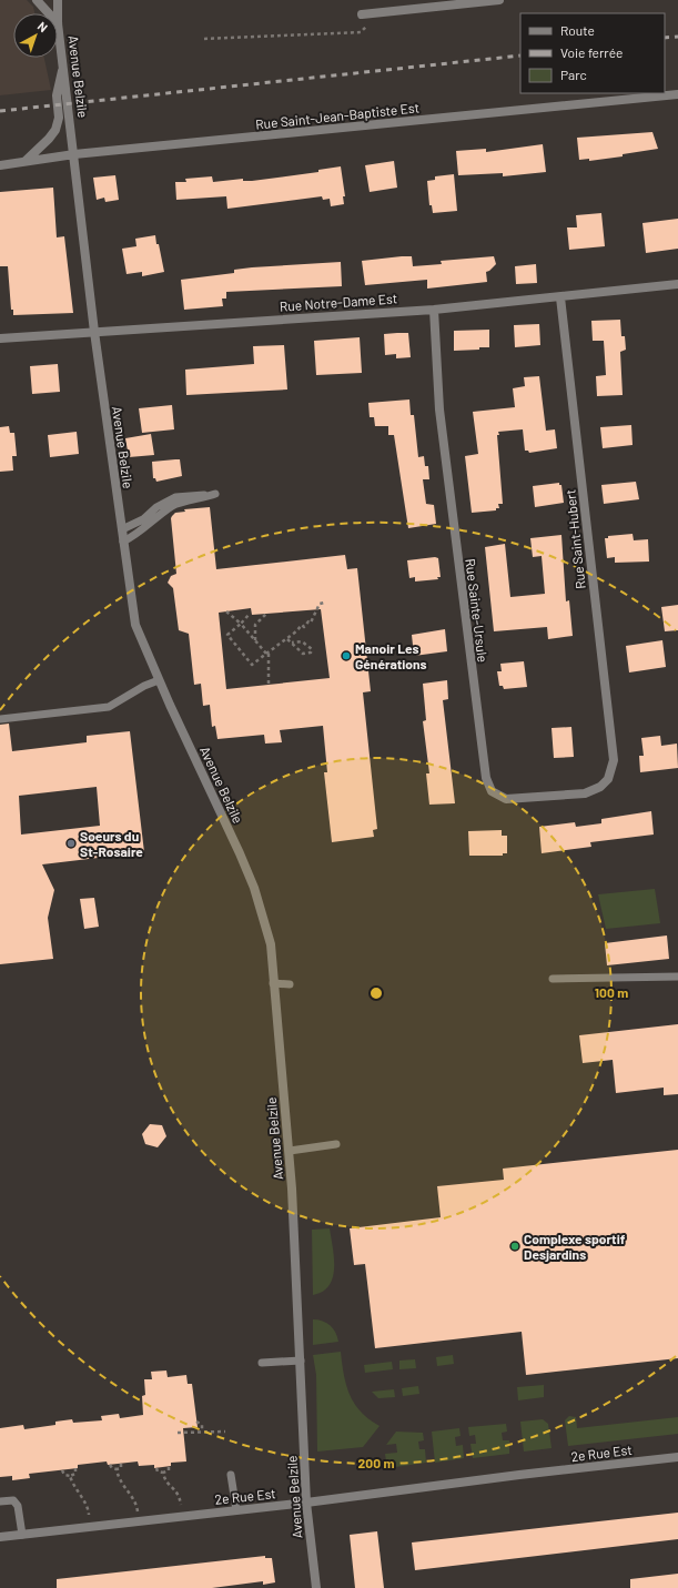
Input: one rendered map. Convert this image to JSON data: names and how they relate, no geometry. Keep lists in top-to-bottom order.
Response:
{
  "streets": {
    "street": [
      "Avenue Belzile",
      "Rue Saint-Jean-Baptiste Est",
      "Rue Notre-Dame Est",
      "Rue Saint-Hubert",
      "Rue Sainte-Ursule",
      "2e Rue Est"
    ]
  },
  "crossings": [
    ["Avenue Belzile", "Rue Saint-Jean-Baptiste Est"],
    ["Avenue Belzile", "Rue Notre-Dame Est"],
    ["Avenue Belzile", "2e Rue Est"],
    ["Rue Notre-Dame Est", "Rue Saint-Hubert"],
    ["Rue Notre-Dame Est", "Rue Sainte-Ursule"],
    ["Rue Saint-Hubert", "Rue Sainte-Ursule"]
  ],
  "places": ["Manoir Les Générations", "Soeurs du St-Rosaire", "Complexe sportif Desjardins"],
  "legend": ["Route", "Voie ferrée", "Parc"],
  "north": "top right",
  "rings": ["100 m", "200 m"]
}
